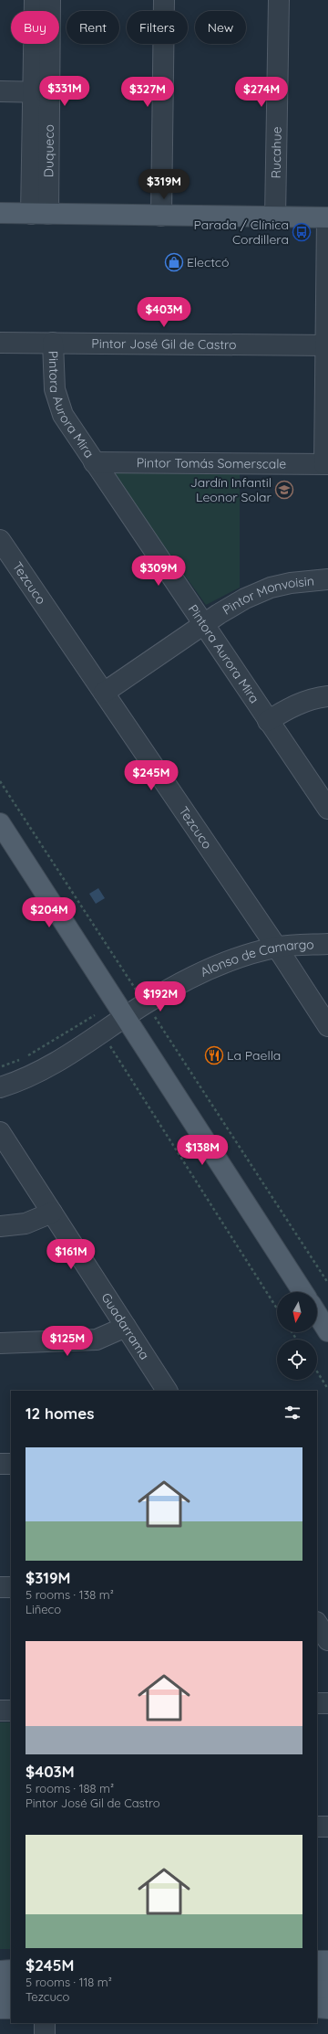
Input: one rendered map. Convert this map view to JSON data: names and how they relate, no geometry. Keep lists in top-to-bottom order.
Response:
{
  "streets": {
    "street": [
      "Duqueco",
      "Rucahue",
      "Pintor José Gil de Castro",
      "Pintora Aurora Mira",
      "Pintor Tomás Somerscale",
      "Tezcuco",
      "Pintor Monvoisin",
      "Alonso de Camargo",
      "Guadarrama"
    ]
  },
  "crossings": [
    ["Pintor José Gil de Castro", "Pintora Aurora Mira"],
    ["Pintora Aurora Mira", "Pintor Tomás Somerscale"],
    ["Pintora Aurora Mira", "Pintor Monvoisin"],
    ["Tezcuco", "Pintor Monvoisin"],
    ["Tezcuco", "Alonso de Camargo"]
  ],
  "places": {
    "bus stop": ["Parada / Clínica Cordillera"],
    "shop": ["Electcó"],
    "school or university": ["Jardín Infantil Leonor Solar"],
    "restaurant": ["La Paella"]
  },
  "north": "bottom",
  "page": {
    "chip": [
      "Buy",
      "Rent",
      "Filters",
      "New"
    ],
    "price": [
      "$331M",
      "$327M",
      "$274M",
      "$319M",
      "$403M",
      "$309M",
      "$245M",
      "$204M",
      "$192M",
      "$138M",
      "$161M",
      "$125M"
    ],
    "heading": "12 homes",
    "list": [
      {
        "name": "$319M",
        "note": "5 rooms · 138 m² · Liñeco"
      },
      {
        "name": "$403M",
        "note": "5 rooms · 188 m² · Pintor José Gil de Castro"
      },
      {
        "name": "$245M",
        "note": "5 rooms · 118 m² · Tezcuco"
      }
    ]
  }
}
